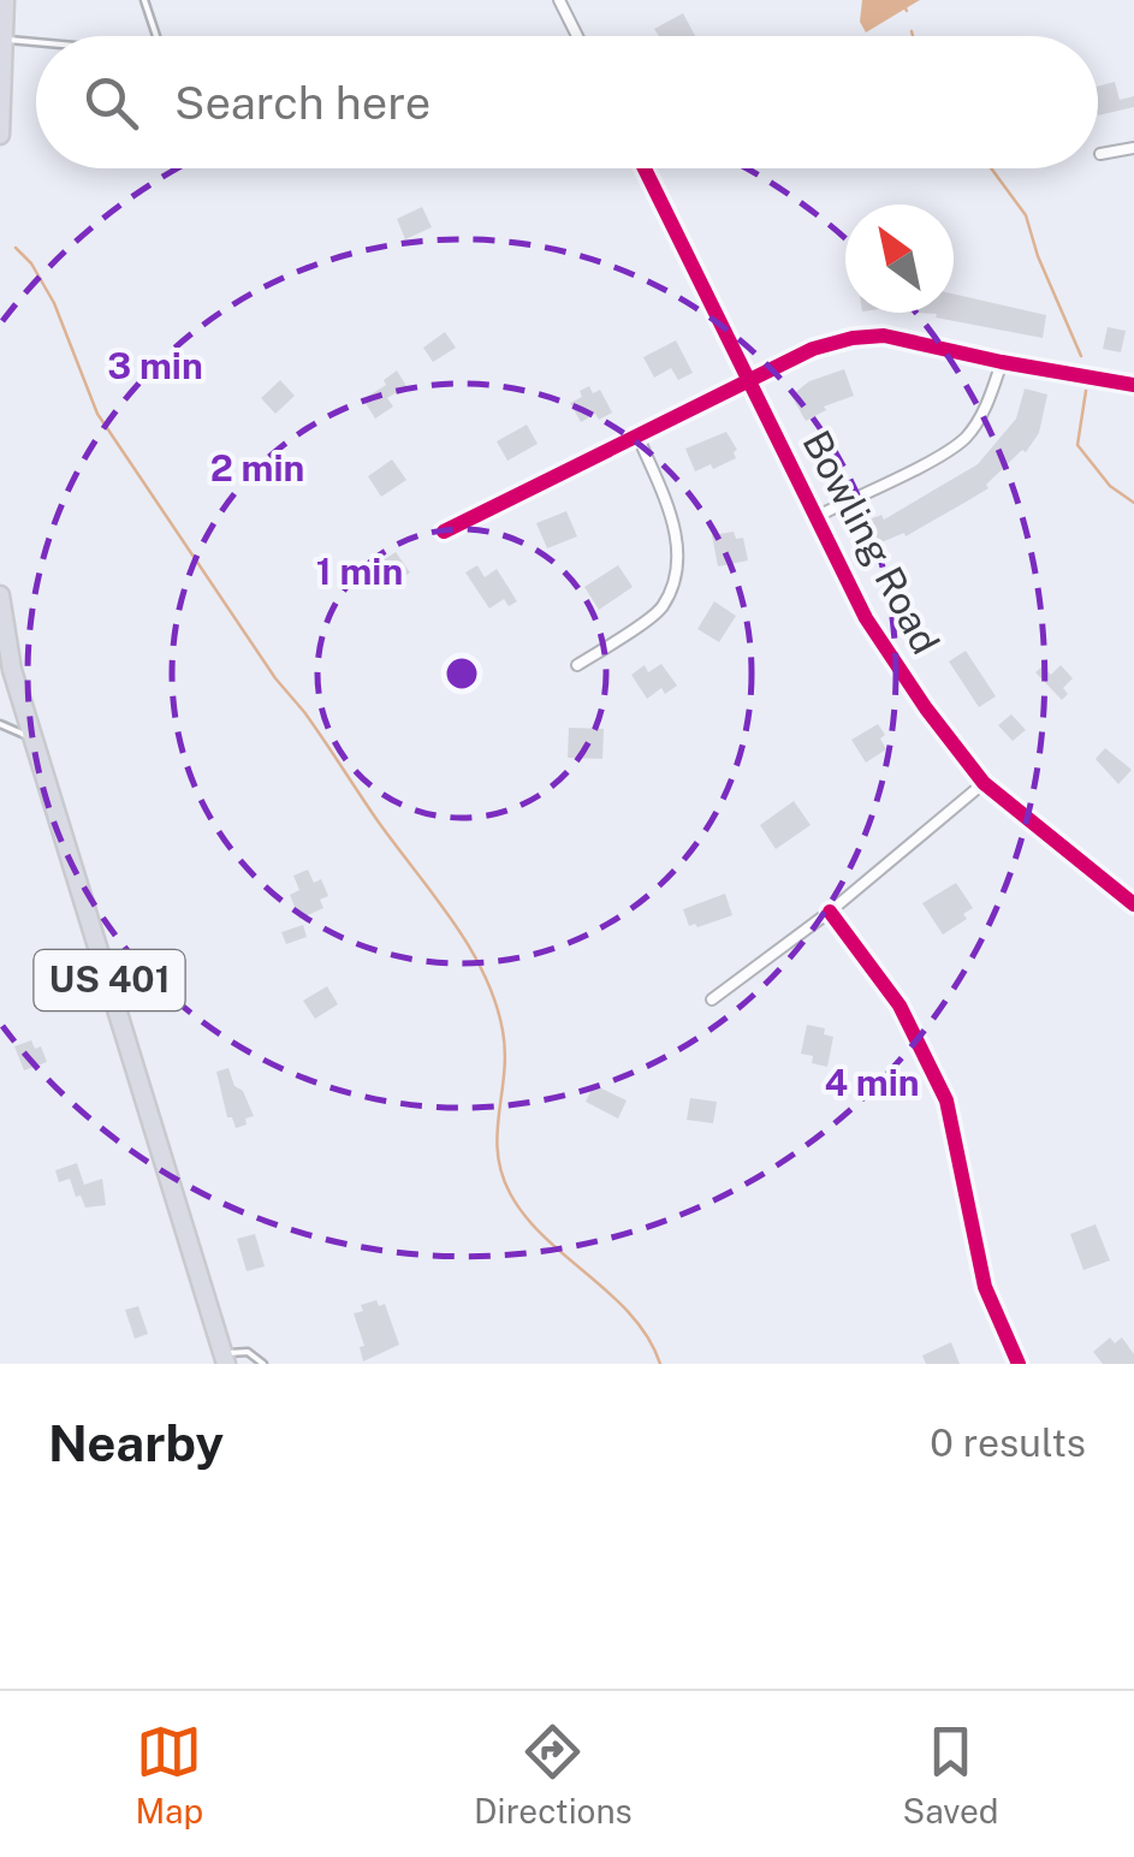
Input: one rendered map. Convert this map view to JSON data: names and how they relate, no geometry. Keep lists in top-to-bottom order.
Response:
{
  "streets": {
    "highway": ["US 401"],
    "street": ["Bowling Road"]
  },
  "north": "top left",
  "page": {
    "search": "Search here",
    "heading": ["Nearby", "0 results"],
    "nav": ["Map", "Directions", "Saved"]
  },
  "rings": [
    "3 min",
    "2 min",
    "1 min",
    "4 min"
  ]
}
